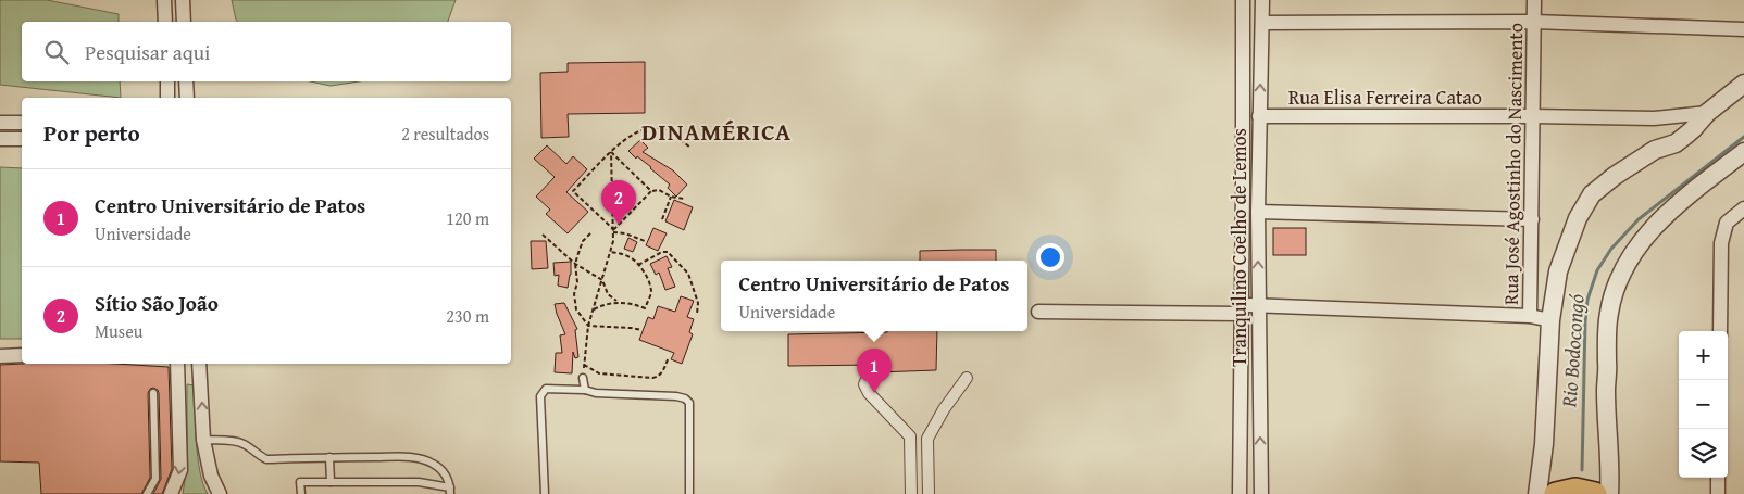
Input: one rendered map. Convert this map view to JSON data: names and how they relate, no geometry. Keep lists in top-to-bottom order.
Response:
{
  "streets": {
    "street": ["Rua Elisa Ferreira Catao", "Rua José Agostinho do Nascimento", "Tranquilino Coelho de Lemos"]
  },
  "crossings": [
    ["Rua Elisa Ferreira Catao", "Rua José Agostinho do Nascimento"],
    ["Rua Elisa Ferreira Catao", "Tranquilino Coelho de Lemos"],
    ["Rua José Agostinho do Nascimento", "Tranquilino Coelho de Lemos"]
  ],
  "districts": ["DINAMÉRICA"],
  "water": ["Rio Bodocongó"],
  "page": {
    "search": "Pesquisar aqui",
    "heading": ["Por perto", "2 resultados"],
    "list": [
      {
        "mark": "1",
        "name": "Centro Universitário de Patos",
        "note": "Universidade",
        "value": "120 m"
      },
      {
        "mark": "2",
        "name": "Sítio São João",
        "note": "Museu",
        "value": "230 m"
      }
    ],
    "pins": ["2", "1"],
    "popup": ["Centro Universitário de Patos", "Universidade"],
    "map_buttons": ["+", "−"]
  }
}
